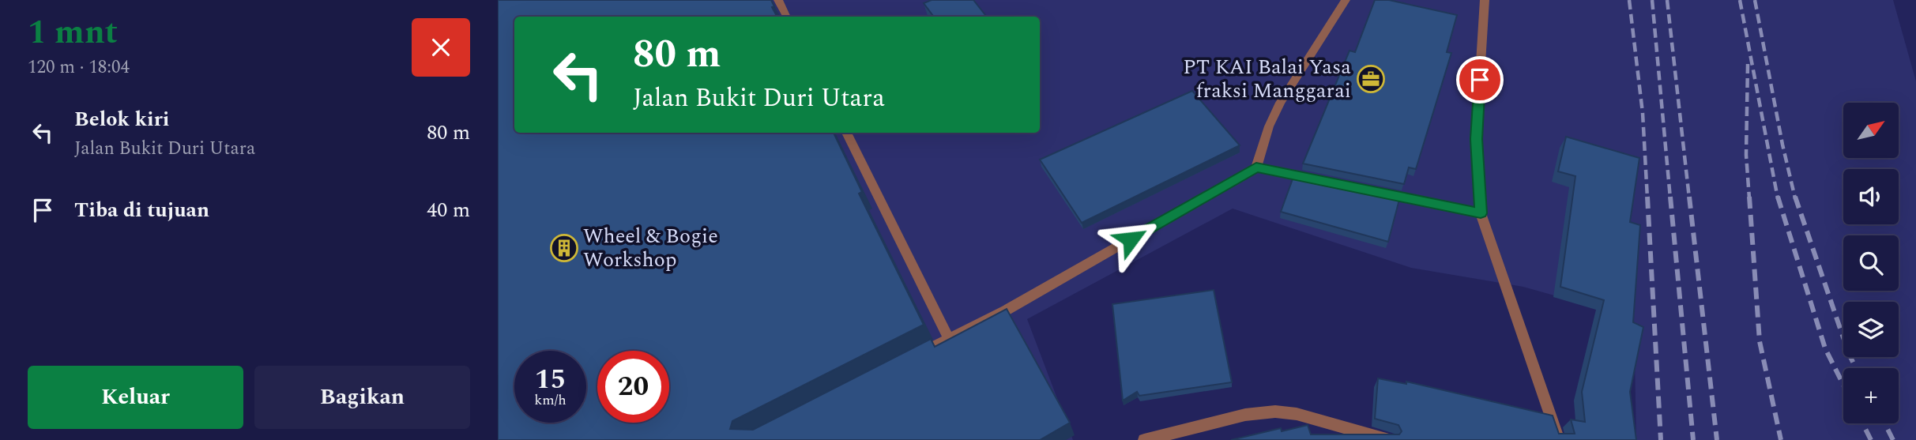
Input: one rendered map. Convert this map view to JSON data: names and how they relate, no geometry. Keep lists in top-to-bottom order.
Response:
{
  "places": {
    "office": ["PT KAI Balai Yasa fraksi Manggarai"],
    "building": ["Wheel & Bogie Workshop"]
  },
  "north": "top right",
  "page": {
    "heading": ["1 mnt", "120 m · 18:04"],
    "turn": ["80 m", "Jalan Bukit Duri Utara"],
    "list": [
      {
        "name": "Belok kiri",
        "note": "Jalan Bukit Duri Utara",
        "value": "80 m"
      },
      {
        "name": "Tiba di tujuan",
        "value": "40 m"
      }
    ],
    "map_buttons": "+",
    "speed": "15 km/h",
    "limit": "20",
    "buttons": ["Keluar", "Bagikan"]
  }
}
